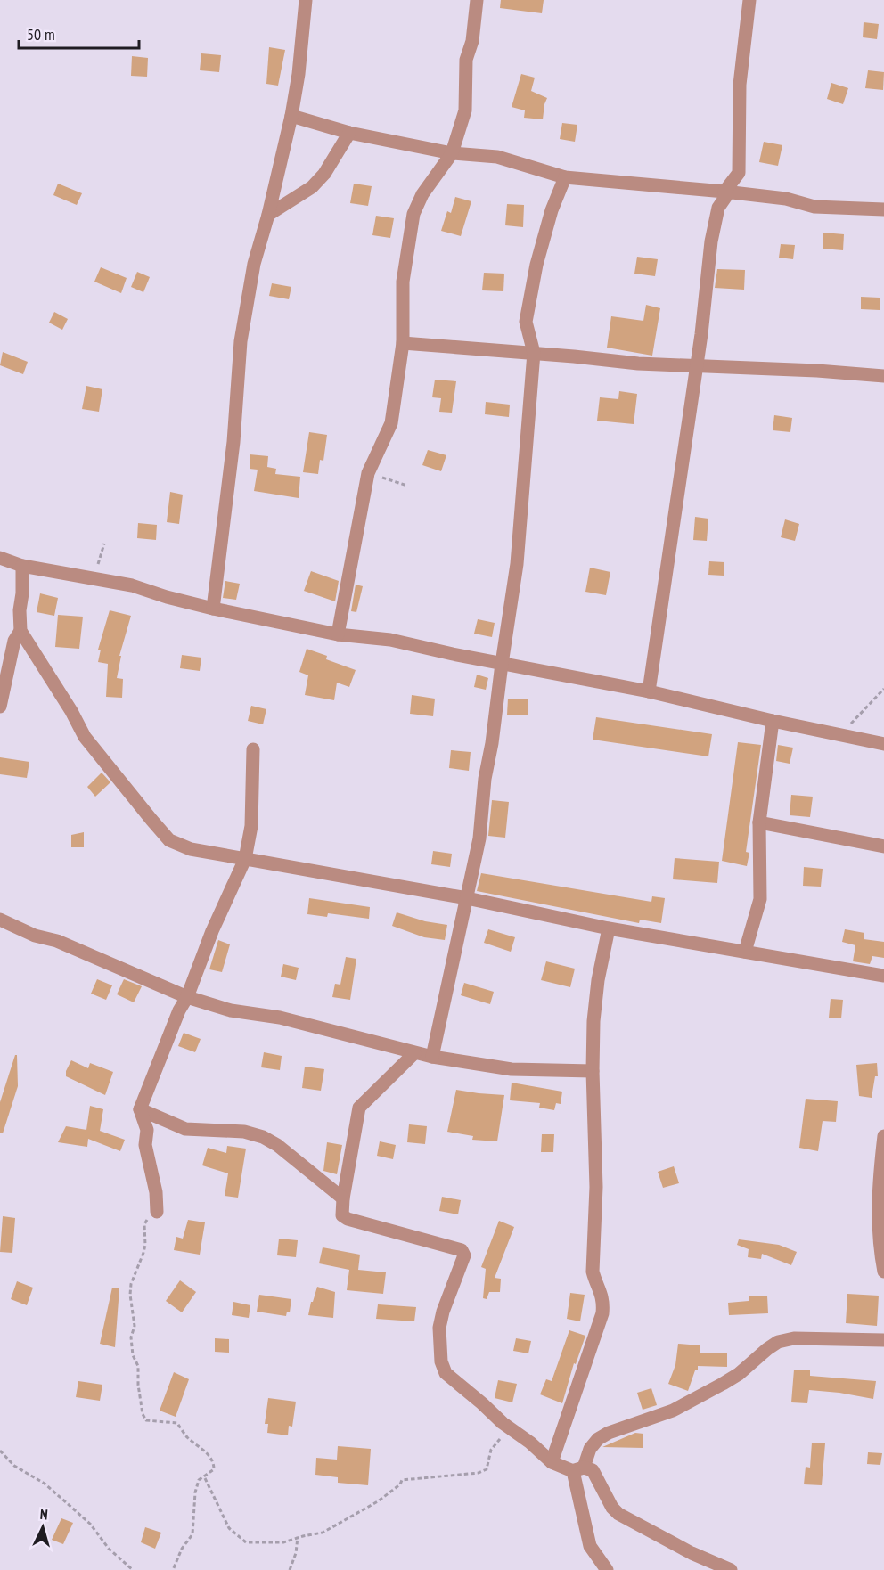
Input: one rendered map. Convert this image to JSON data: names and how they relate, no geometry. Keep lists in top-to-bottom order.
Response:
{
  "scale_bar": "50 m",
  "north": "top"
}
